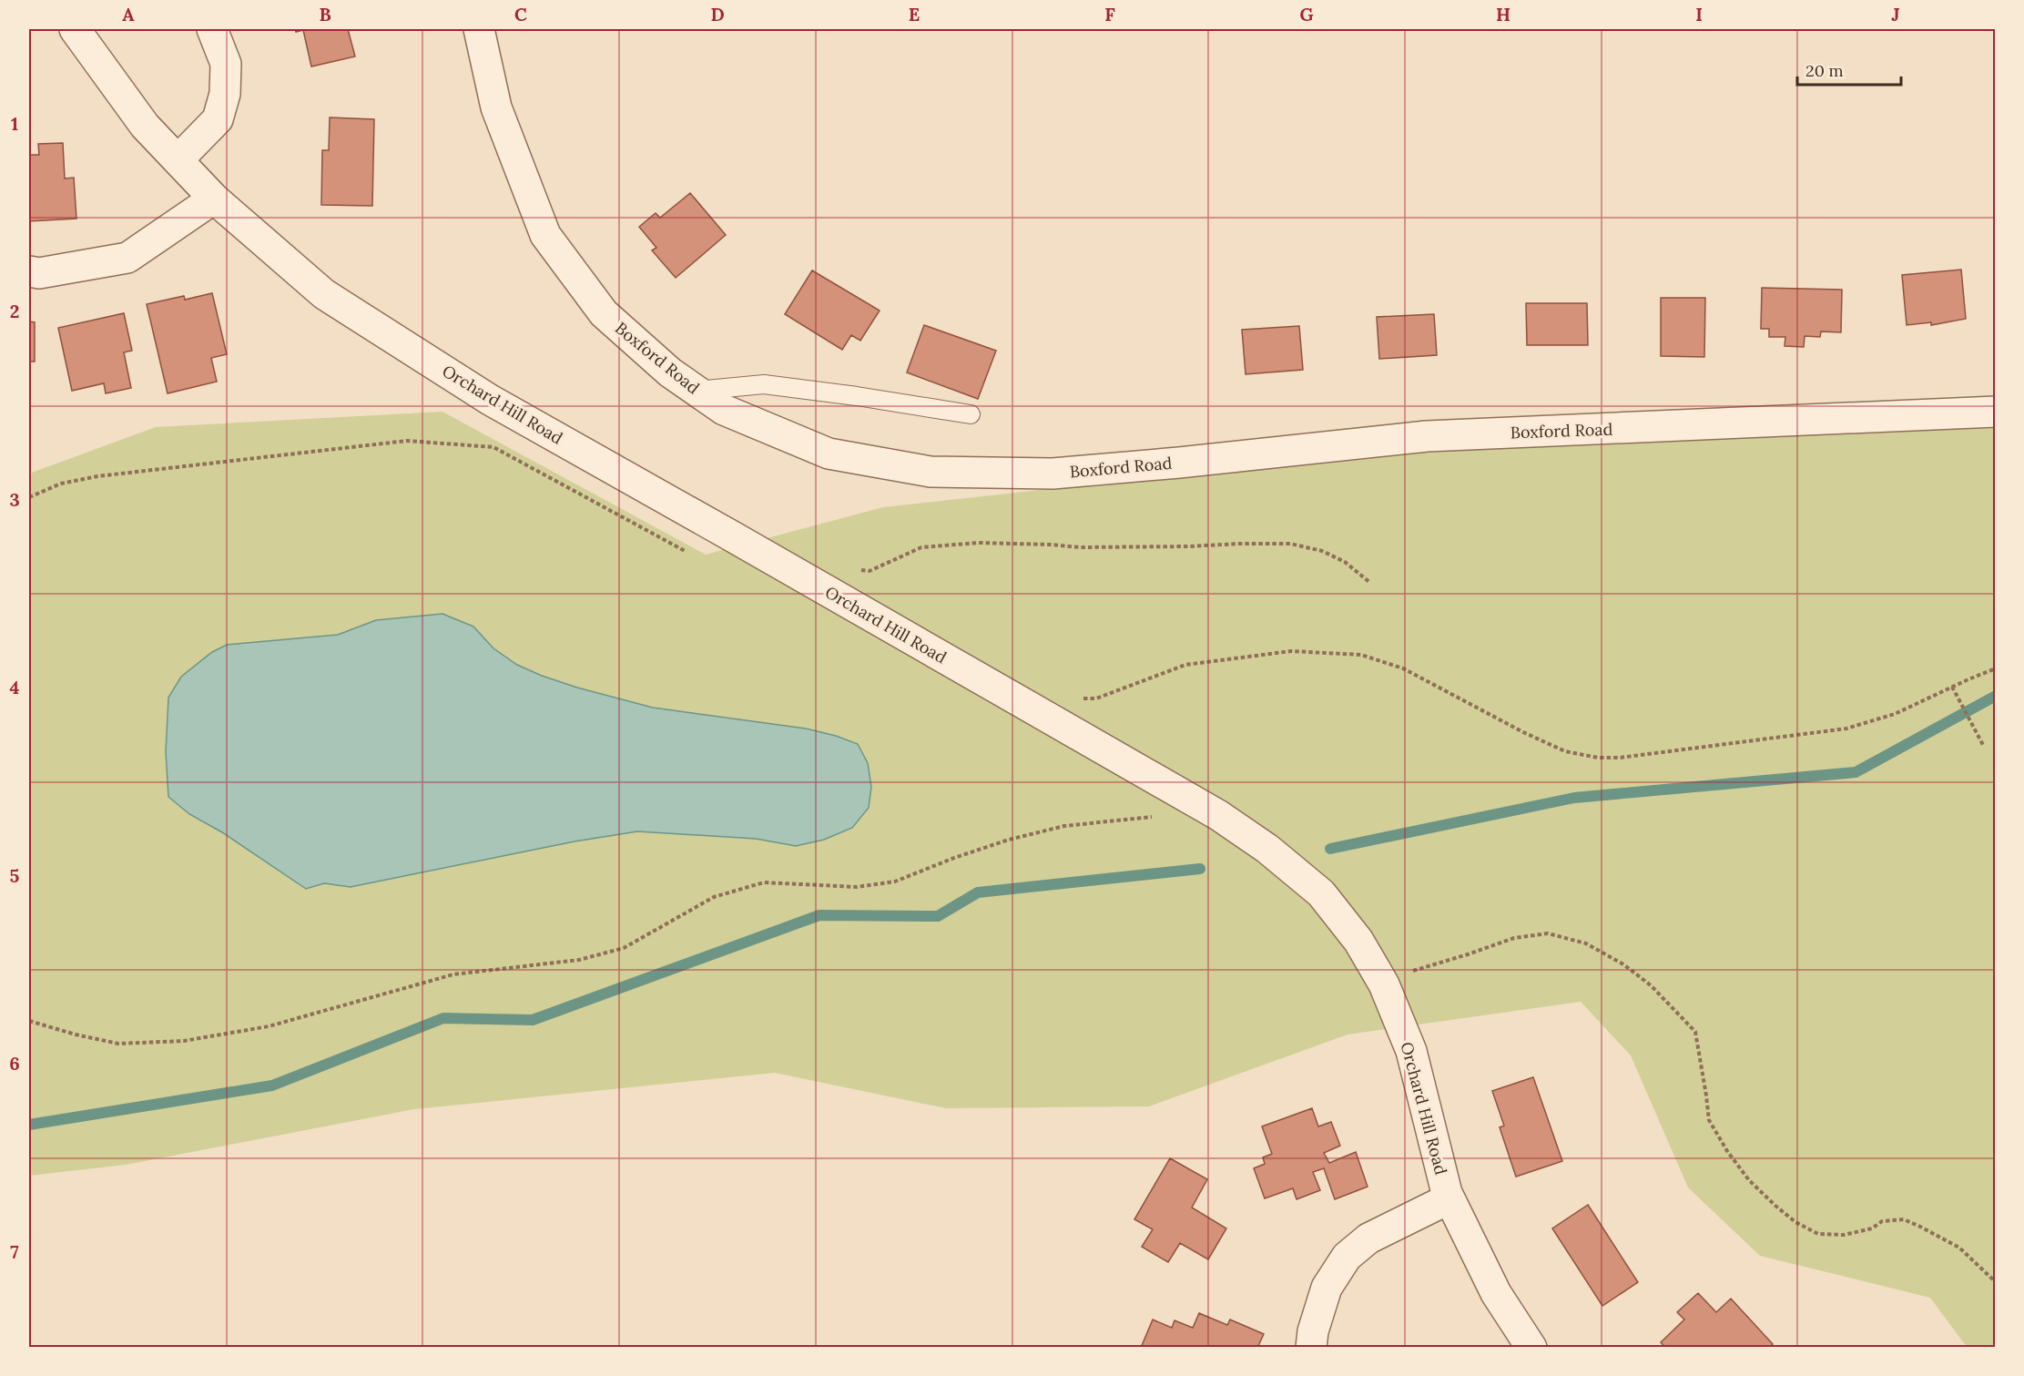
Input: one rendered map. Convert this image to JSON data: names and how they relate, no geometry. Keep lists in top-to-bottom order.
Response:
{
  "streets": {
    "street": ["Boxford Road", "Orchard Hill Road"]
  },
  "scale_bar": "20 m",
  "grid": {
    "columns": [
      "A",
      "B",
      "C",
      "D",
      "E",
      "F",
      "G",
      "H",
      "I",
      "J"
    ],
    "rows": [
      "1",
      "2",
      "3",
      "4",
      "5",
      "6",
      "7"
    ]
  }
}
